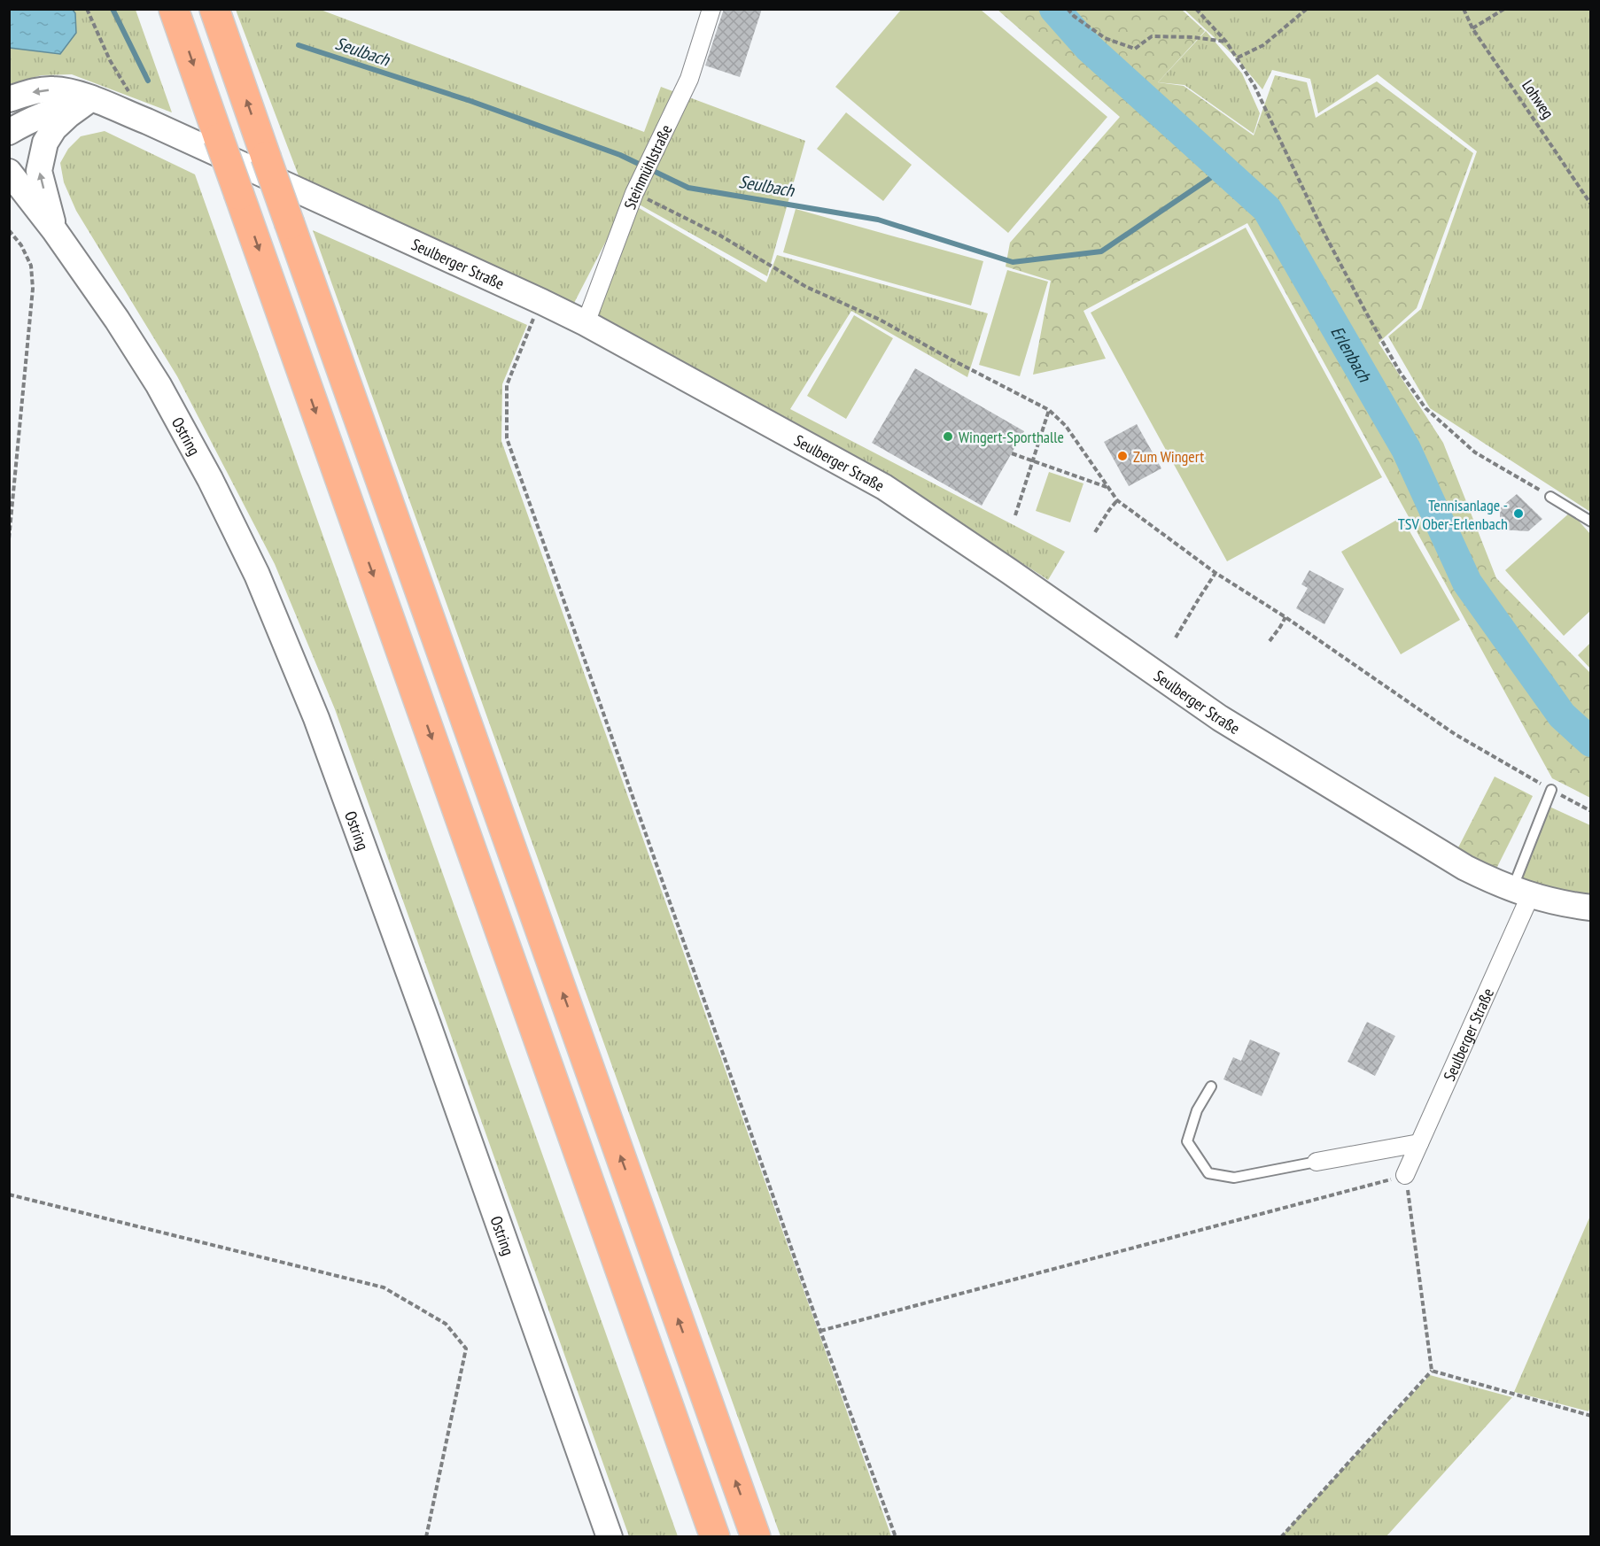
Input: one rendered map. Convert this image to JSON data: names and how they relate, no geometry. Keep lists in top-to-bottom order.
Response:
{
  "streets": {
    "street": ["Steinmühlstraße", "Seulberger Straße", "Ostring"],
    "path": ["Lohweg"]
  },
  "crossings": [
    ["Steinmühlstraße", "Seulberger Straße"]
  ],
  "water": ["Seulbach", "Erlenbach"],
  "places": ["Wingert-Sporthalle", "Zum Wingert", "Tennisanlage - TSV Ober-Erlenbach"]
}
